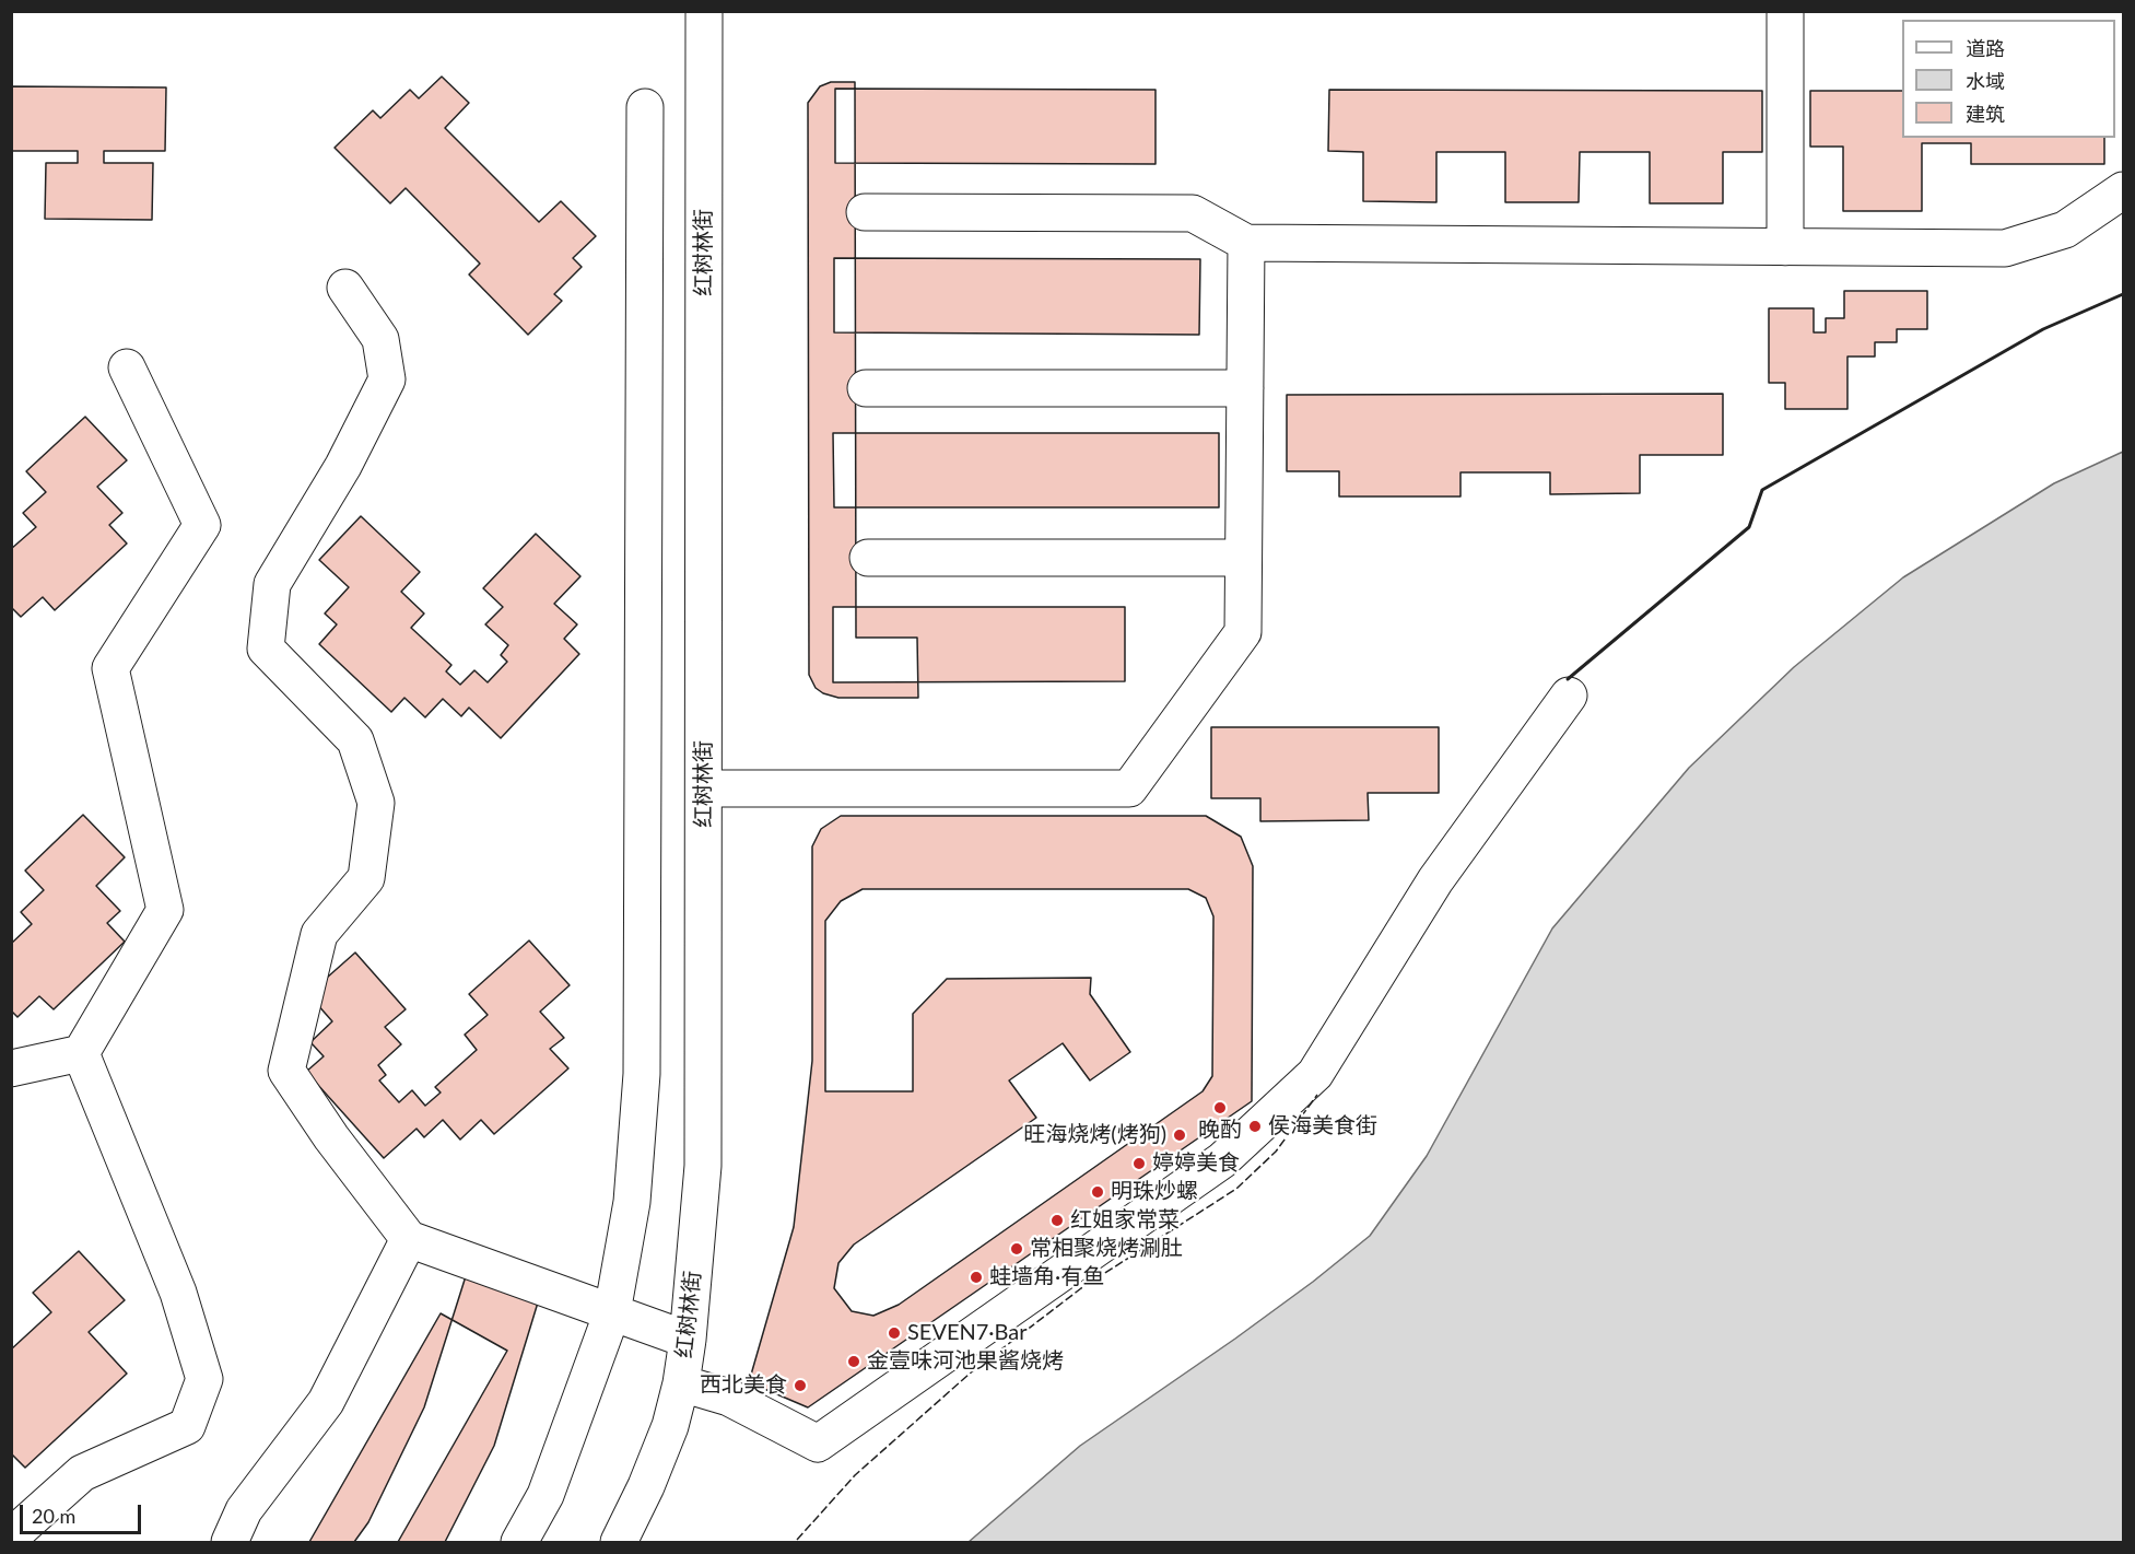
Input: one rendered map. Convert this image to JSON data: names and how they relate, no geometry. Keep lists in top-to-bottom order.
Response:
{
  "streets": {
    "street": ["红树林街"]
  },
  "places": [
    "晚酌",
    "侯海美食街",
    "旺海烧烤(烤狗)",
    "婷婷美食",
    "明珠炒螺",
    "红姐家常菜",
    "常相聚烧烤涮肚",
    "蛙墙角·有鱼",
    "SEVEN7·Bar",
    "金壹味河池果酱烧烤",
    "西北美食"
  ],
  "legend": ["道路", "水域", "建筑"],
  "scale_bar": "20 m"
}
